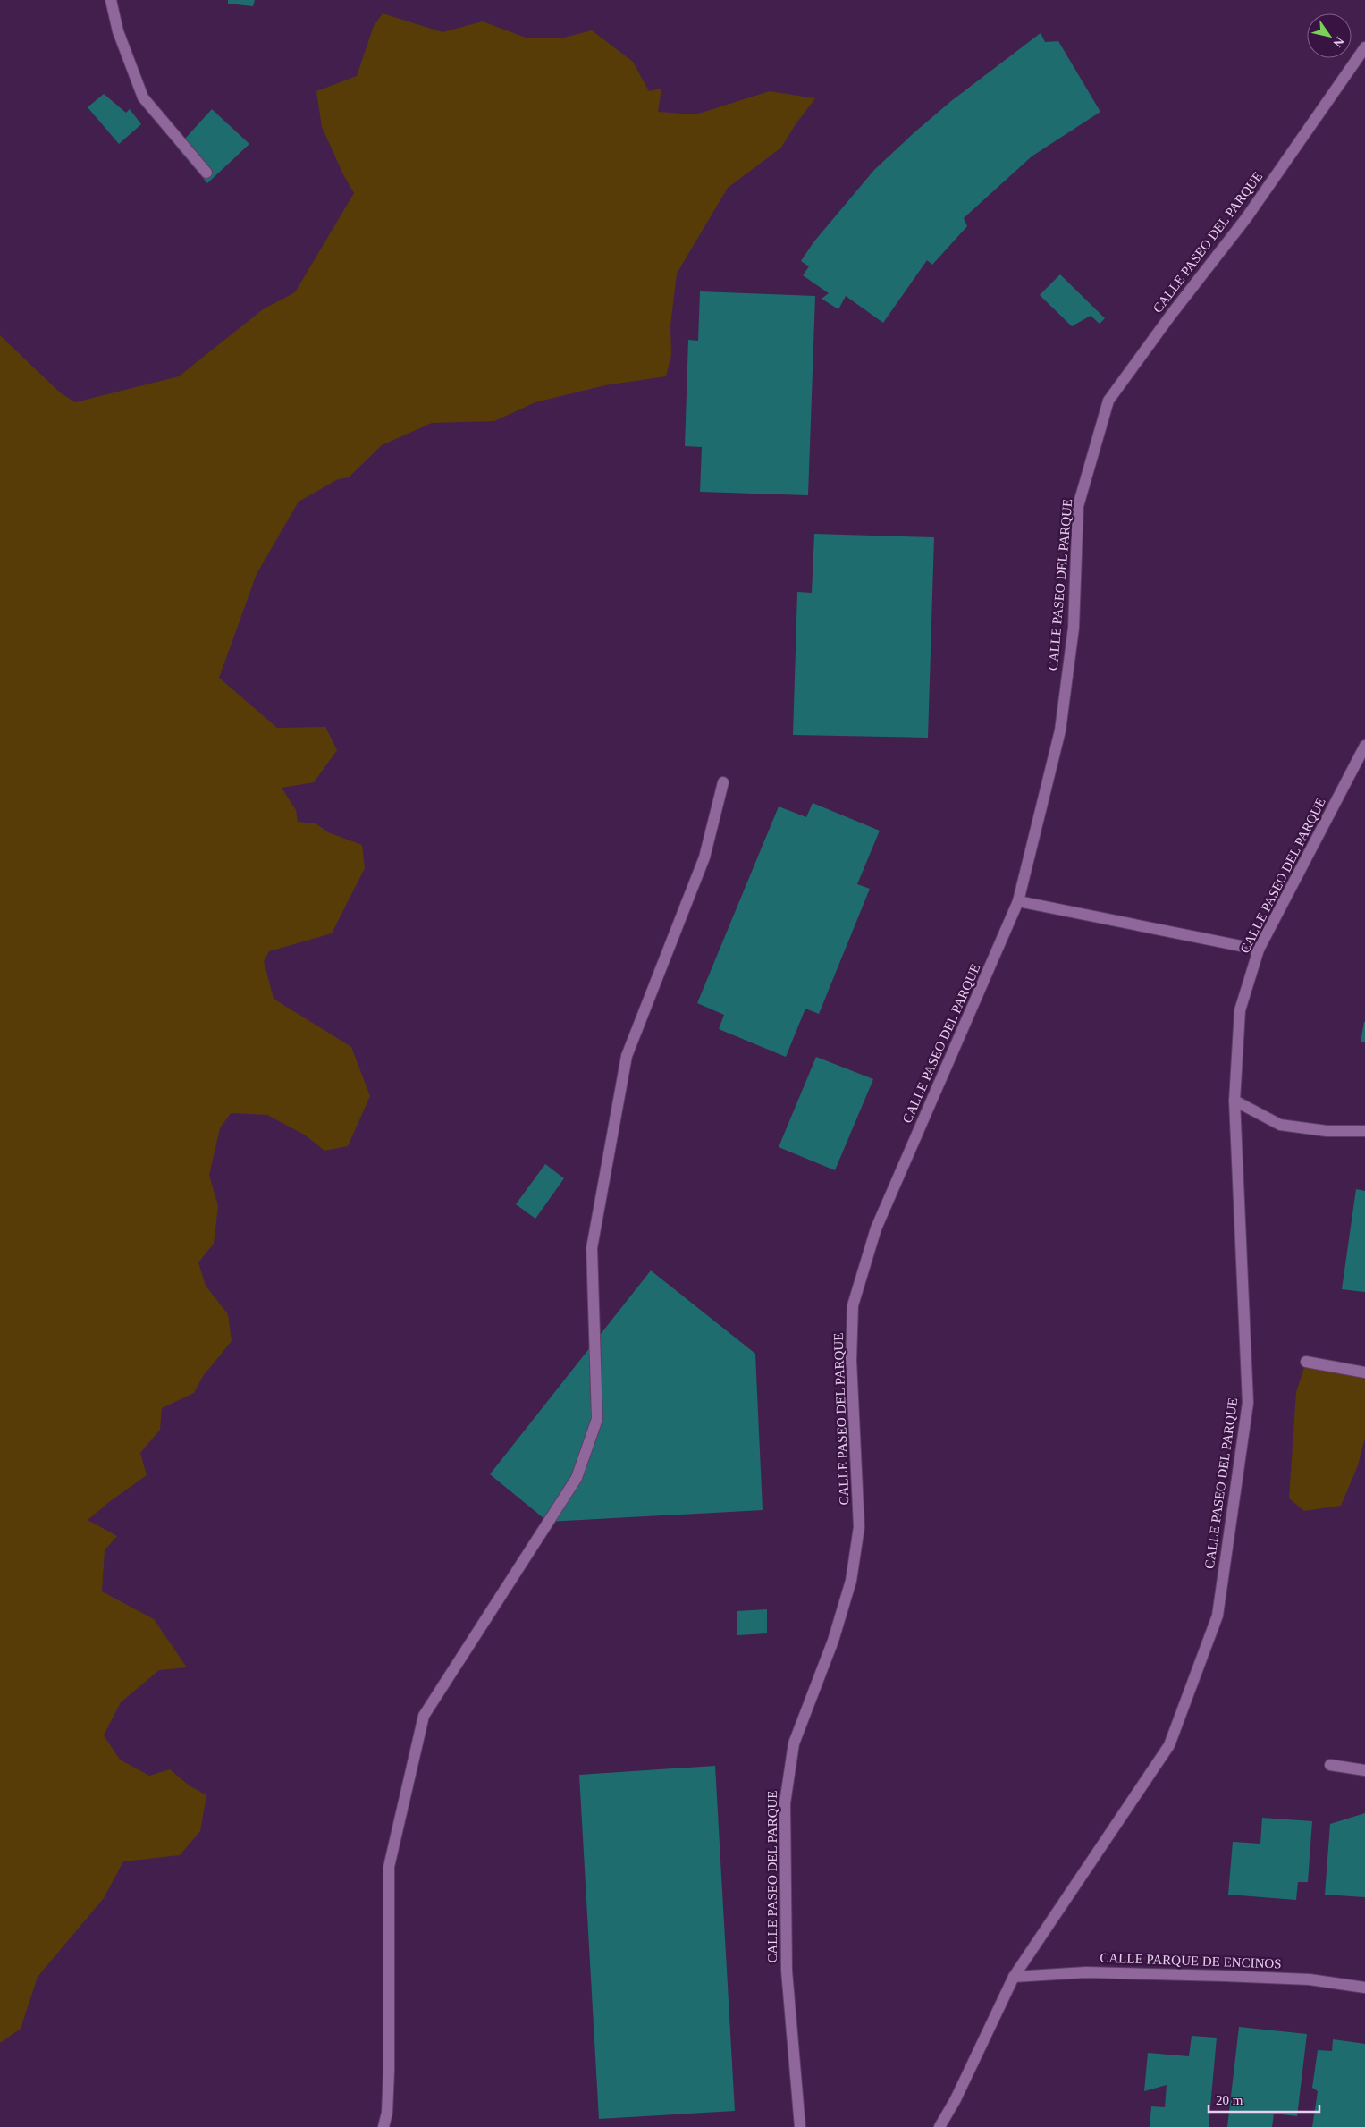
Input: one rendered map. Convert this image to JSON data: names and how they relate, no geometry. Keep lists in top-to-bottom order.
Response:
{
  "streets": {
    "street": ["CALLE PASEO DEL PARQUE", "CALLE PARQUE DE ENCINOS"]
  },
  "crossings": [
    ["CALLE PASEO DEL PARQUE", "CALLE PARQUE DE ENCINOS"]
  ],
  "scale_bar": "20 m",
  "north": "bottom right"
}
